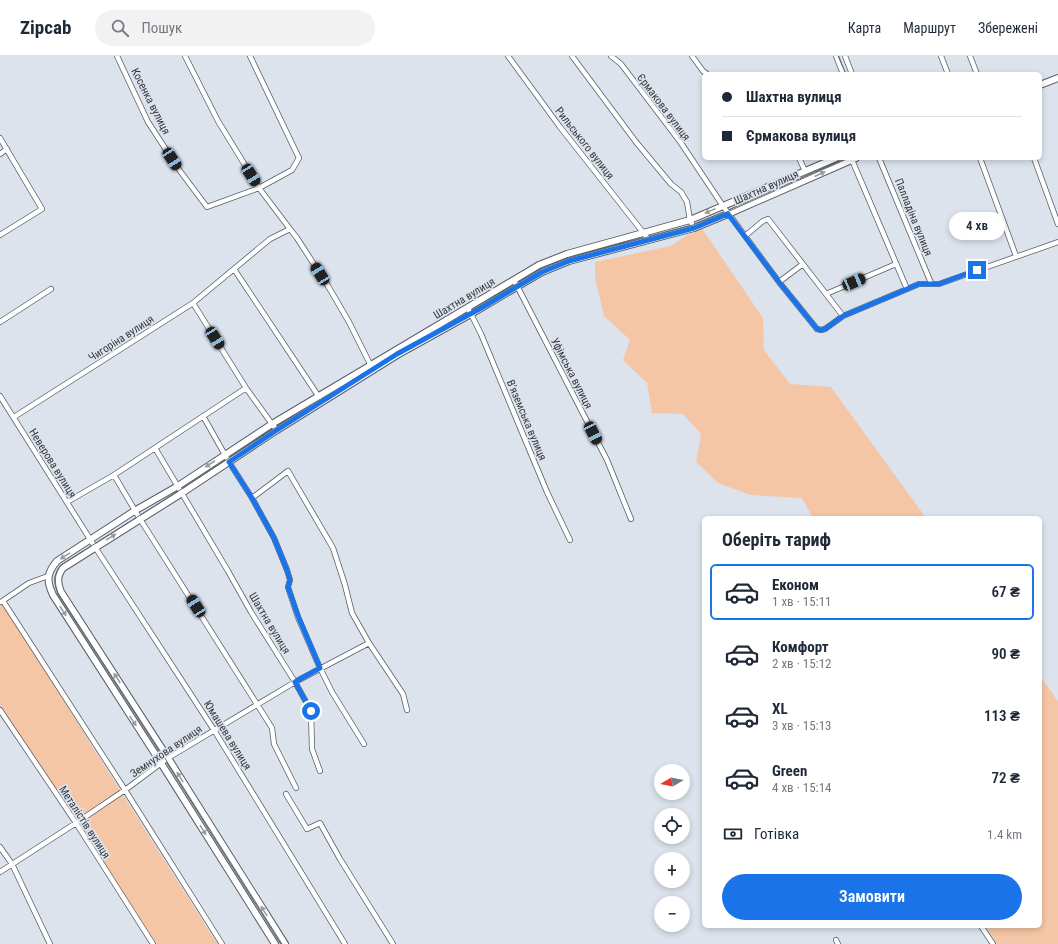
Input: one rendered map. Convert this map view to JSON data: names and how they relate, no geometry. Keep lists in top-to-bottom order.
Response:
{
  "streets": {
    "main road": ["Шахтна вулиця"],
    "street": [
      "Косенка вулиця",
      "Єрмакова вулиця",
      "Рильського вулиця",
      "Палладіна вулиця",
      "Чигоріна вулиця",
      "Уфімська вулиця",
      "В’яземська вулиця",
      "Неверова вулиця",
      "Юмашева вулиця",
      "Земнухова вулиця",
      "Металістів вулиця"
    ]
  },
  "crossings": [
    ["Єрмакова вулиця", "Шахтна вулиця"],
    ["Єрмакова вулиця", "Палладіна вулиця"],
    ["Рильського вулиця", "Шахтна вулиця"],
    ["Шахтна вулиця", "Уфімська вулиця"],
    ["Шахтна вулиця", "В’яземська вулиця"],
    ["Шахтна вулиця", "Неверова вулиця"],
    ["Шахтна вулиця", "Юмашева вулиця"],
    ["Шахтна вулиця", "Земнухова вулиця"],
    ["Чигоріна вулиця", "Неверова вулиця"],
    ["Неверова вулиця", "Юмашева вулиця"],
    ["Юмашева вулиця", "Земнухова вулиця"],
    ["Земнухова вулиця", "Металістів вулиця"]
  ],
  "north": "left",
  "page": {
    "header": "Zipcab",
    "search": "Пошук",
    "nav": ["Карта", "Маршрут", "Збережені"],
    "banner": ["Шахтна вулиця", "Єрмакова вулиця"],
    "bubble": "4 хв",
    "heading": "Оберіть тариф",
    "list": [
      {
        "name": "Економ",
        "note": "1 хв · 15:11",
        "value": "67 ₴"
      },
      {
        "name": "Комфорт",
        "note": "2 хв · 15:12",
        "value": "90 ₴"
      },
      {
        "name": "XL",
        "note": "3 хв · 15:13",
        "value": "113 ₴"
      },
      {
        "name": "Green",
        "note": "4 хв · 15:14",
        "value": "72 ₴"
      }
    ],
    "map_buttons": ["+", "−"],
    "pay": ["Готівка", "1.4 km"],
    "buttons": "Замовити"
  }
}
